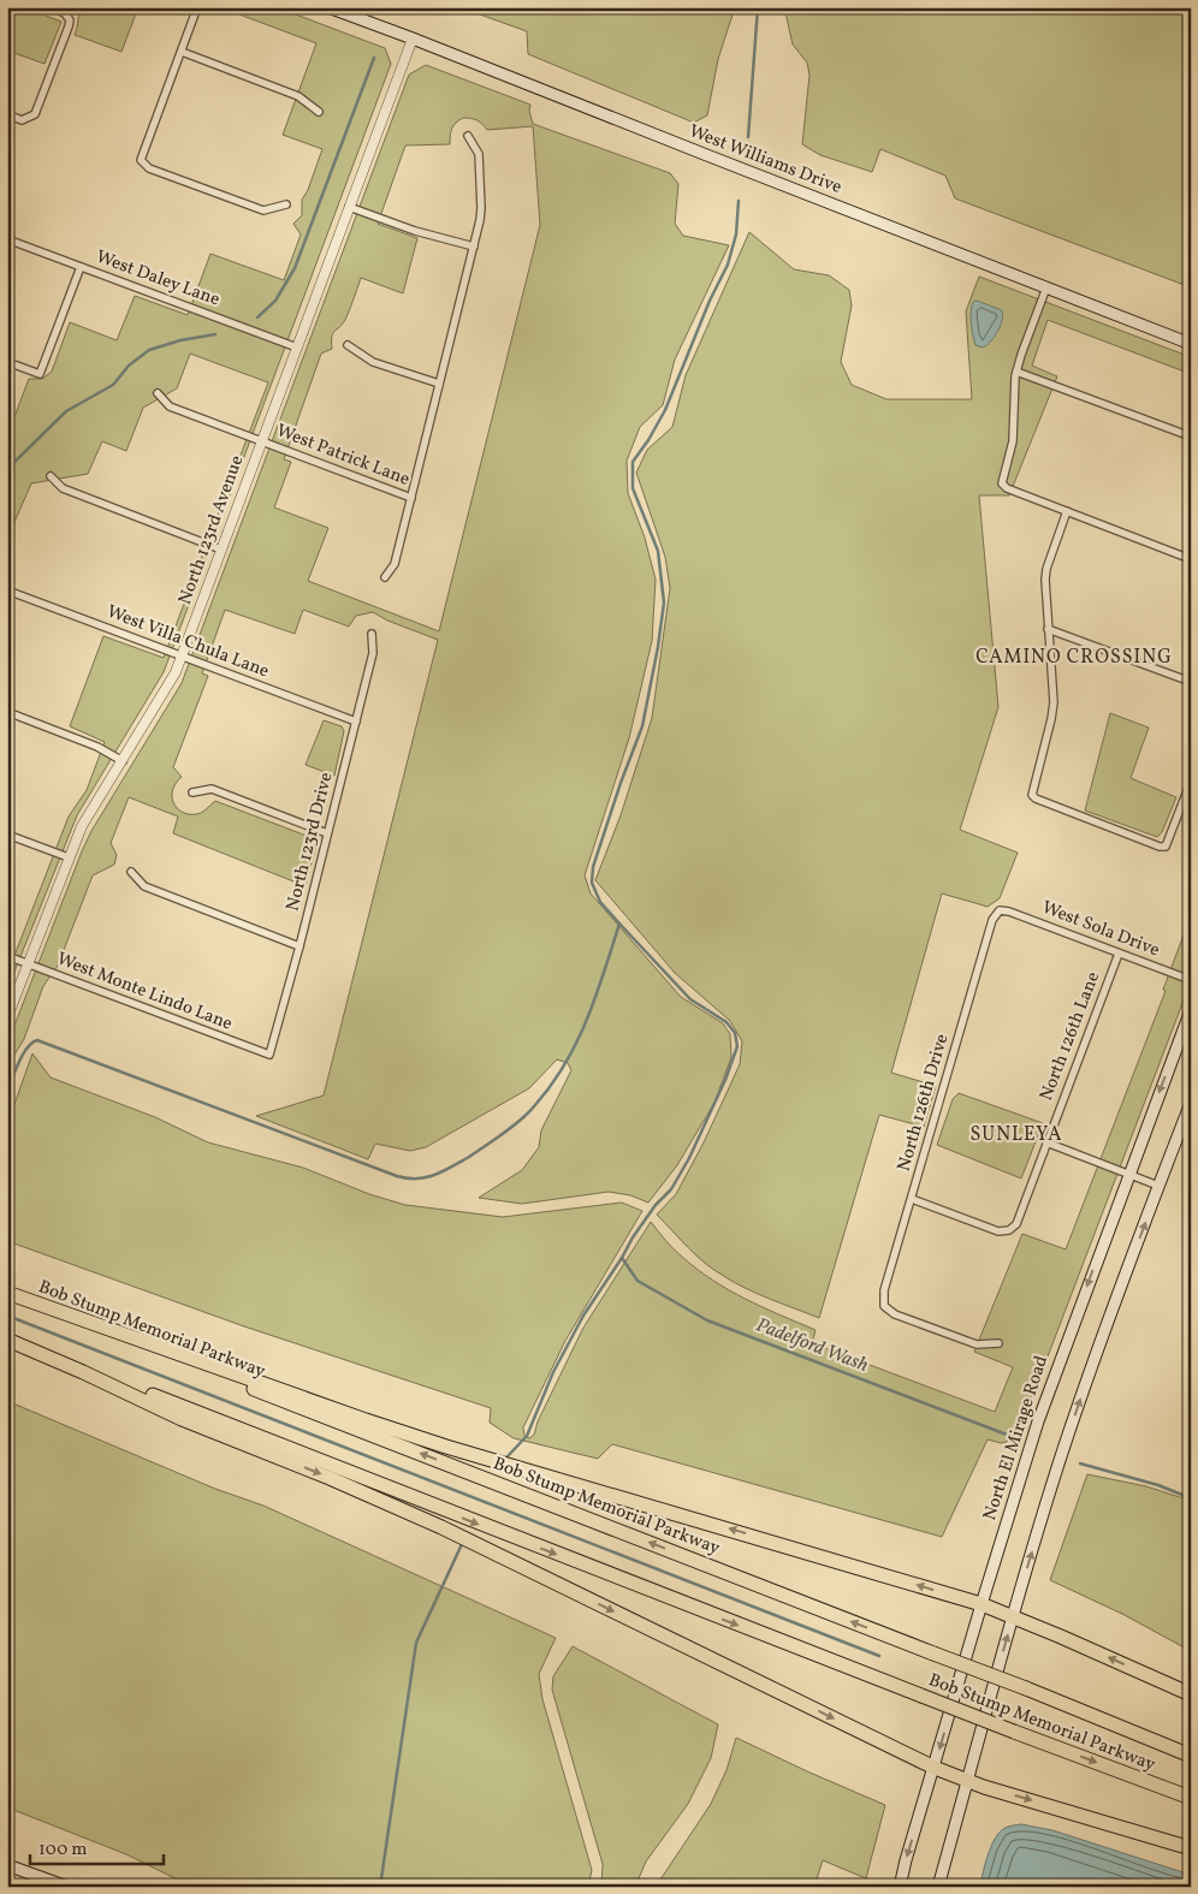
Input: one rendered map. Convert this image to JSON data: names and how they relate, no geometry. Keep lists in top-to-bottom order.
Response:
{
  "streets": {
    "highway": ["Bob Stump Memorial Parkway"],
    "main road": ["West Williams Drive", "North El Mirage Road"],
    "street": [
      "West Daley Lane",
      "West Patrick Lane",
      "North 123rd Avenue",
      "West Villa Chula Lane",
      "North 123rd Drive",
      "West Sola Drive",
      "West Monte Lindo Lane",
      "North 126th Lane",
      "North 126th Drive"
    ]
  },
  "crossings": [
    ["West Williams Drive", "North 123rd Avenue"],
    ["West Daley Lane", "North 123rd Avenue"],
    ["West Patrick Lane", "North 123rd Avenue"],
    ["North 123rd Avenue", "West Villa Chula Lane"],
    ["North 123rd Avenue", "West Monte Lindo Lane"],
    ["West Villa Chula Lane", "North 123rd Drive"],
    ["North 123rd Drive", "West Monte Lindo Lane"],
    ["West Sola Drive", "North 126th Lane"],
    ["West Sola Drive", "North 126th Drive"],
    ["North 126th Lane", "North 126th Drive"]
  ],
  "districts": ["CAMINO CROSSING", "SUNLEYA"],
  "water": ["Padelford Wash"],
  "scale_bar": "100 m"
}
